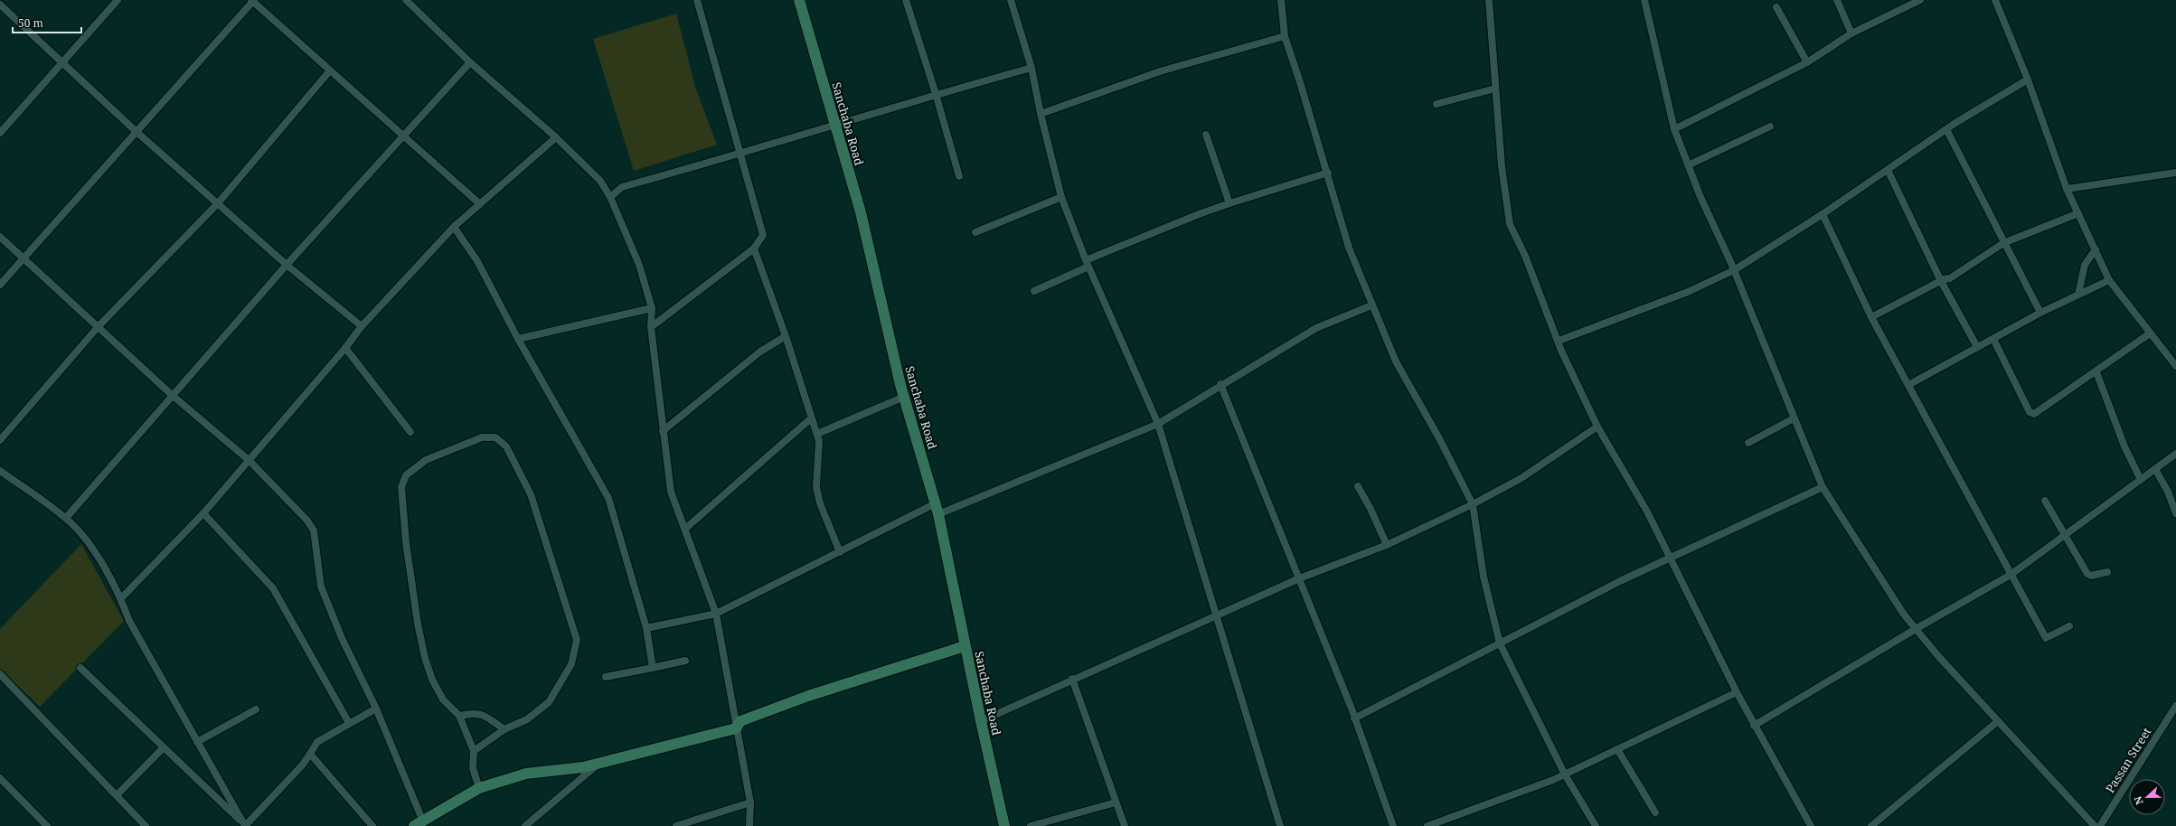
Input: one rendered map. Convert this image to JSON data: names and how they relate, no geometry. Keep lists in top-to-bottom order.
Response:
{
  "streets": {
    "street": ["Sanchaba Road", "Passan Street"]
  },
  "scale_bar": "50 m",
  "north": "left"
}
